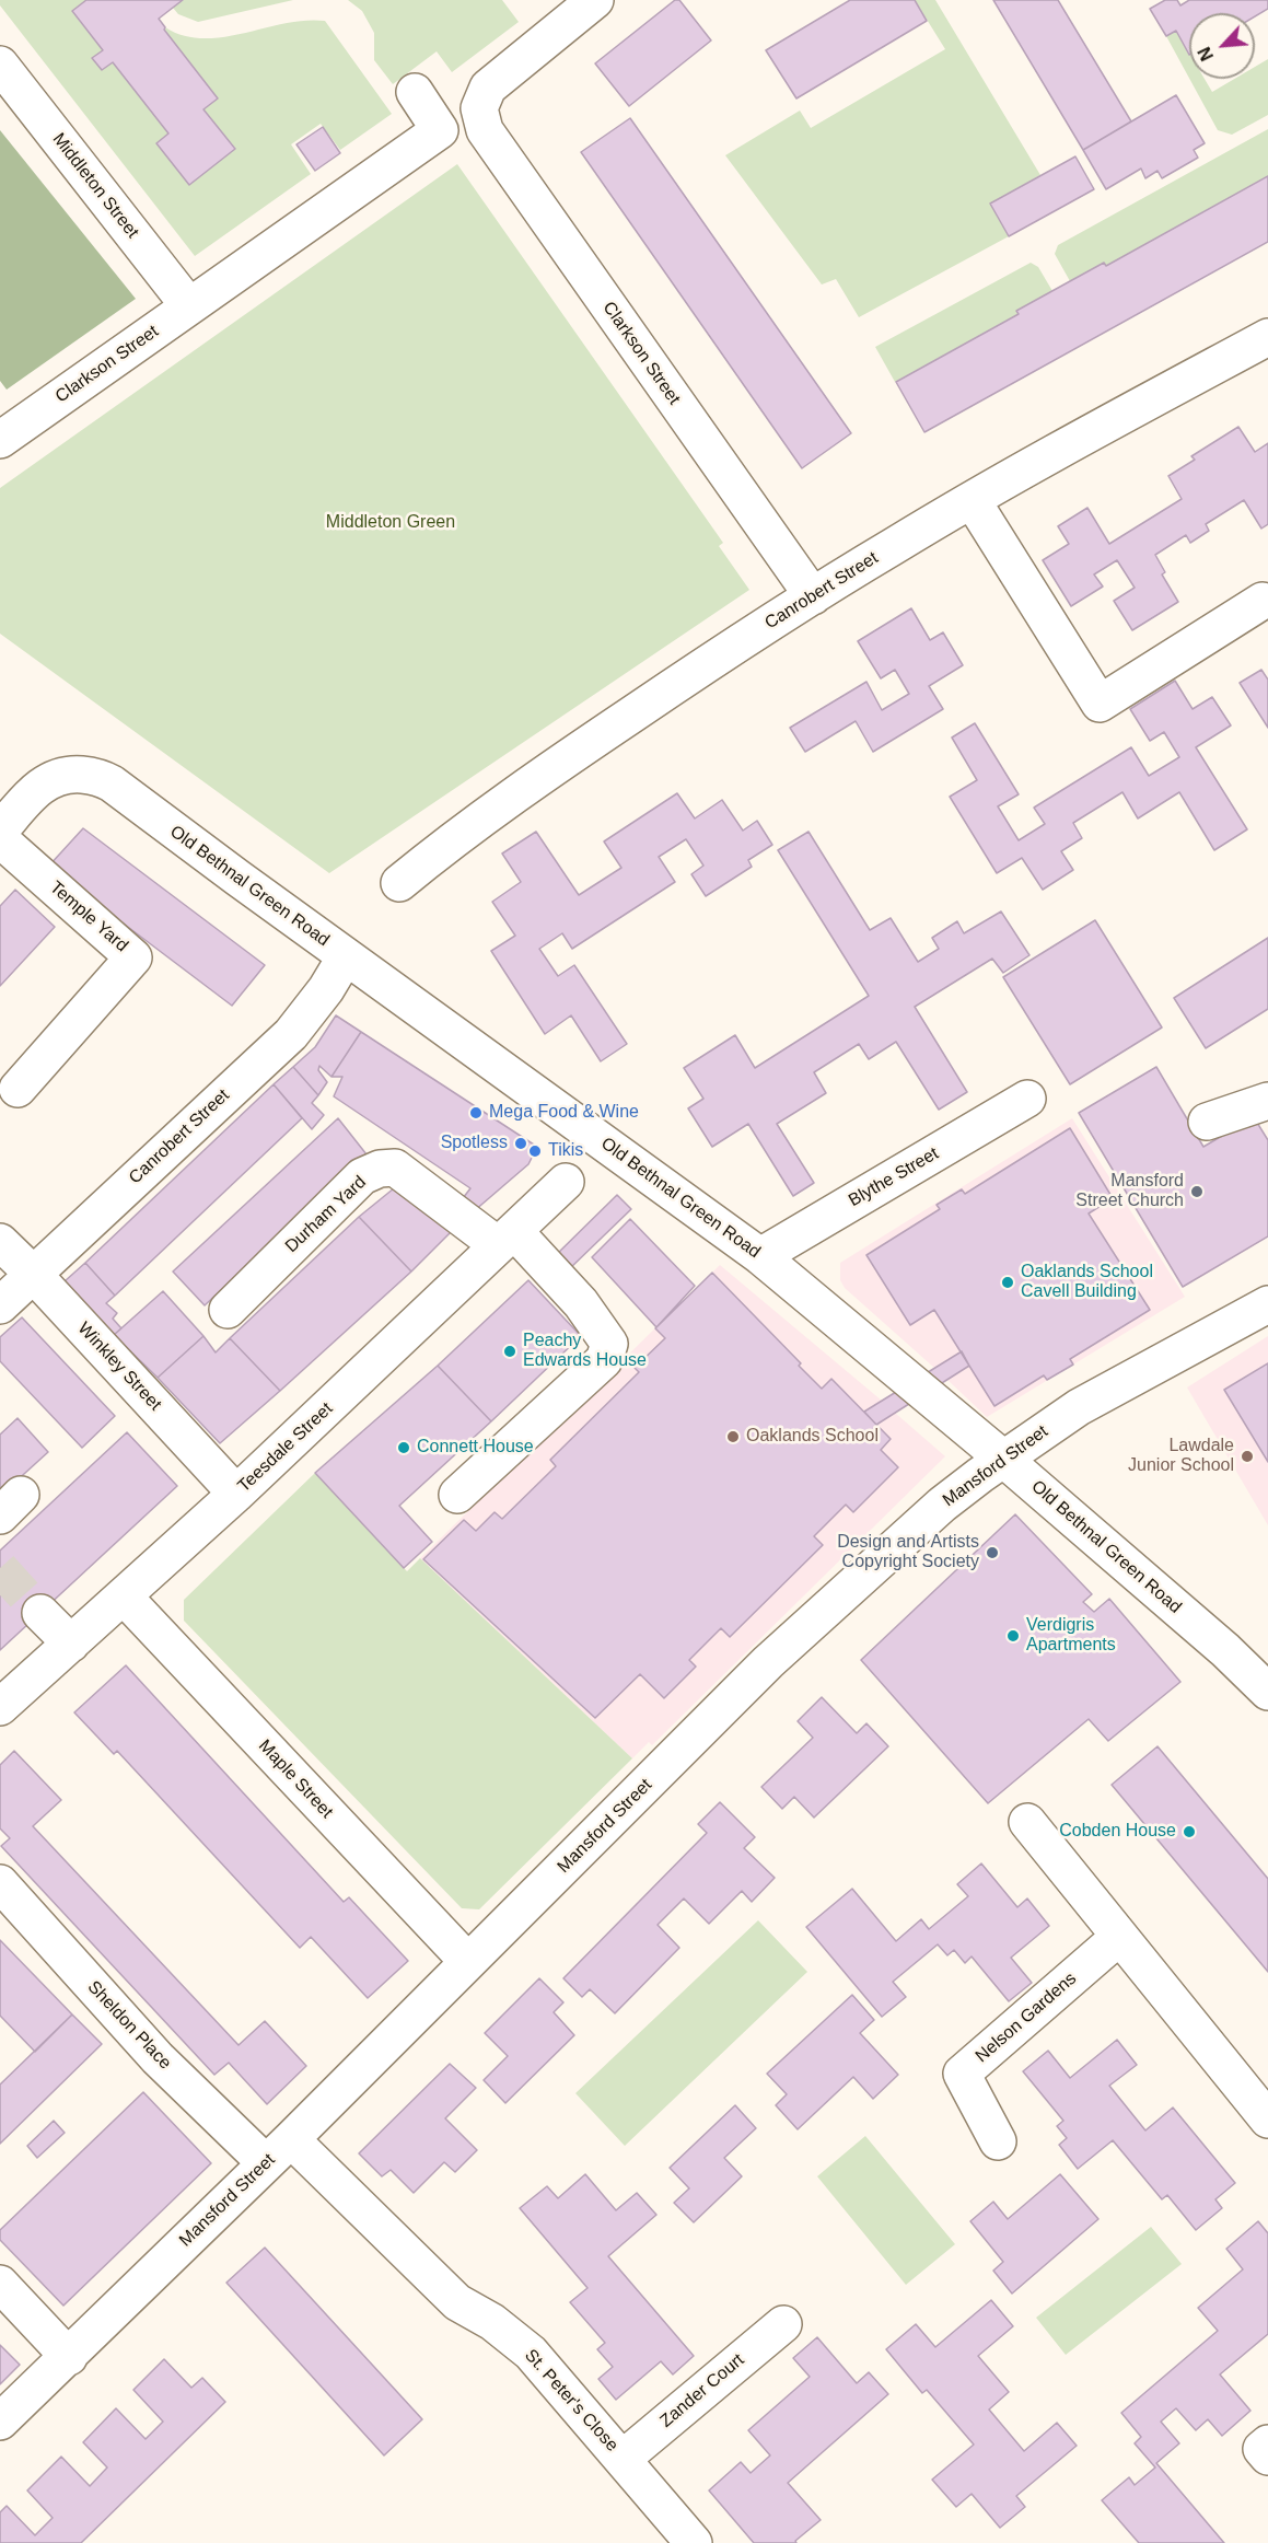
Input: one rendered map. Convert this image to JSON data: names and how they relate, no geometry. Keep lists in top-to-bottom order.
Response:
{
  "streets": {
    "street": [
      "Middleton Street",
      "Clarkson Street",
      "Canrobert Street",
      "Old Bethnal Green Road",
      "Temple Yard",
      "Blythe Street",
      "Durham Yard",
      "Winkley Street",
      "Teesdale Street",
      "Mansford Street",
      "Maple Street",
      "Nelson Gardens",
      "Sheldon Place",
      "Zander Court",
      "St. Peter's Close"
    ]
  },
  "crossings": [
    ["Middleton Street", "Clarkson Street"],
    ["Clarkson Street", "Canrobert Street"],
    ["Canrobert Street", "Old Bethnal Green Road"],
    ["Canrobert Street", "Winkley Street"],
    ["Old Bethnal Green Road", "Blythe Street"],
    ["Old Bethnal Green Road", "Mansford Street"],
    ["Durham Yard", "Teesdale Street"],
    ["Winkley Street", "Teesdale Street"],
    ["Teesdale Street", "Maple Street"],
    ["Mansford Street", "Maple Street"],
    ["Mansford Street", "Sheldon Place"],
    ["Mansford Street", "St. Peter's Close"],
    ["Sheldon Place", "St. Peter's Close"],
    ["Zander Court", "St. Peter's Close"]
  ],
  "parks": ["Middleton Green"],
  "places": [
    "Mega Food & Wine",
    "Spotless",
    "Tikis",
    "Mansford Street Church",
    "Oaklands School Cavell Building",
    "Peachy Edwards House",
    "Oaklands School",
    "Connett House",
    "Lawdale Junior School",
    "Design and Artists Copyright Society",
    "Verdigris Apartments",
    "Cobden House"
  ],
  "north": "bottom left"
}
